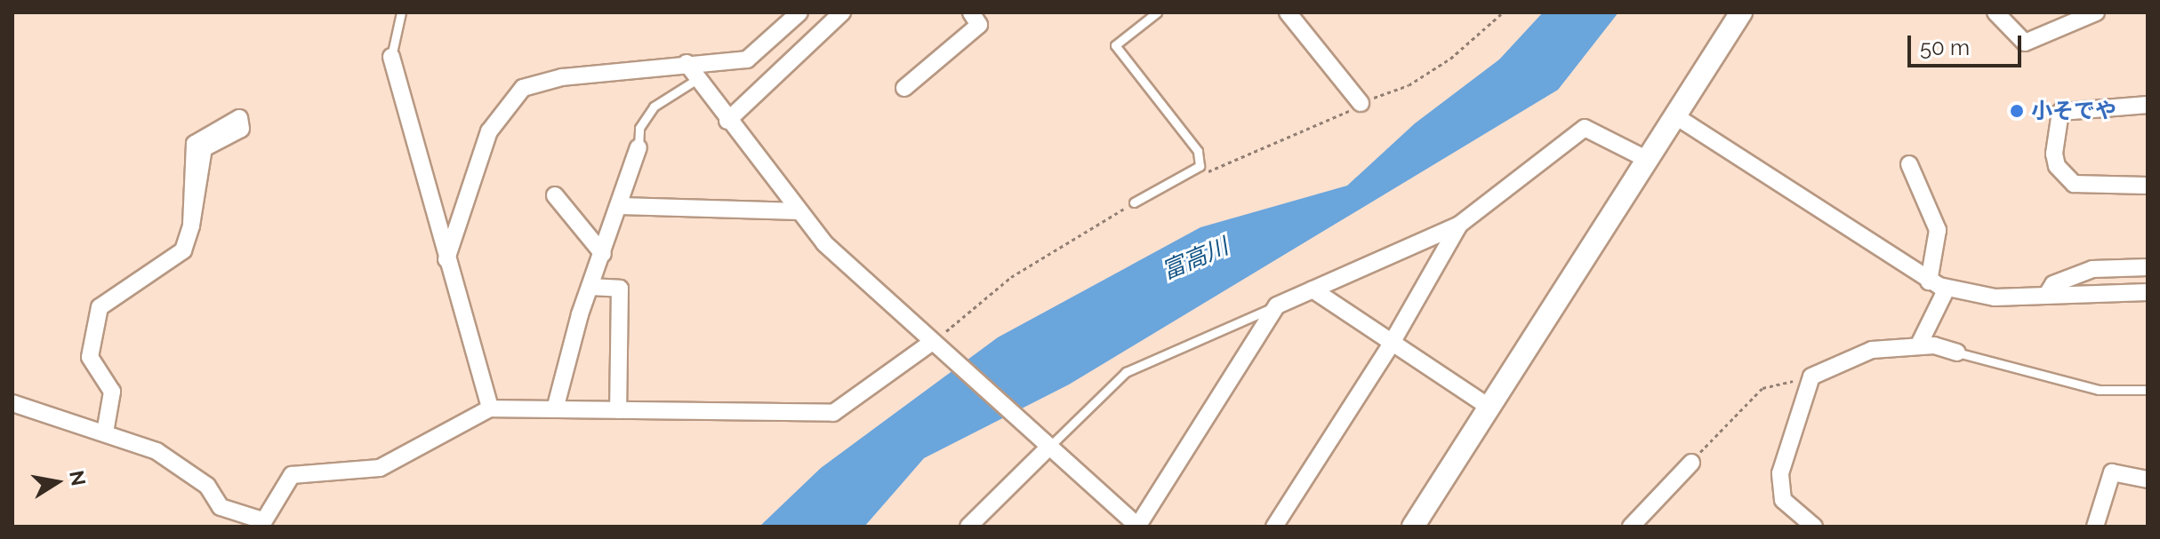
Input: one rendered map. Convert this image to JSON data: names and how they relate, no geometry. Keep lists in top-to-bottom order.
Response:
{
  "water": ["富高川"],
  "places": ["小そでや"],
  "scale_bar": "50 m",
  "north": "right"
}
